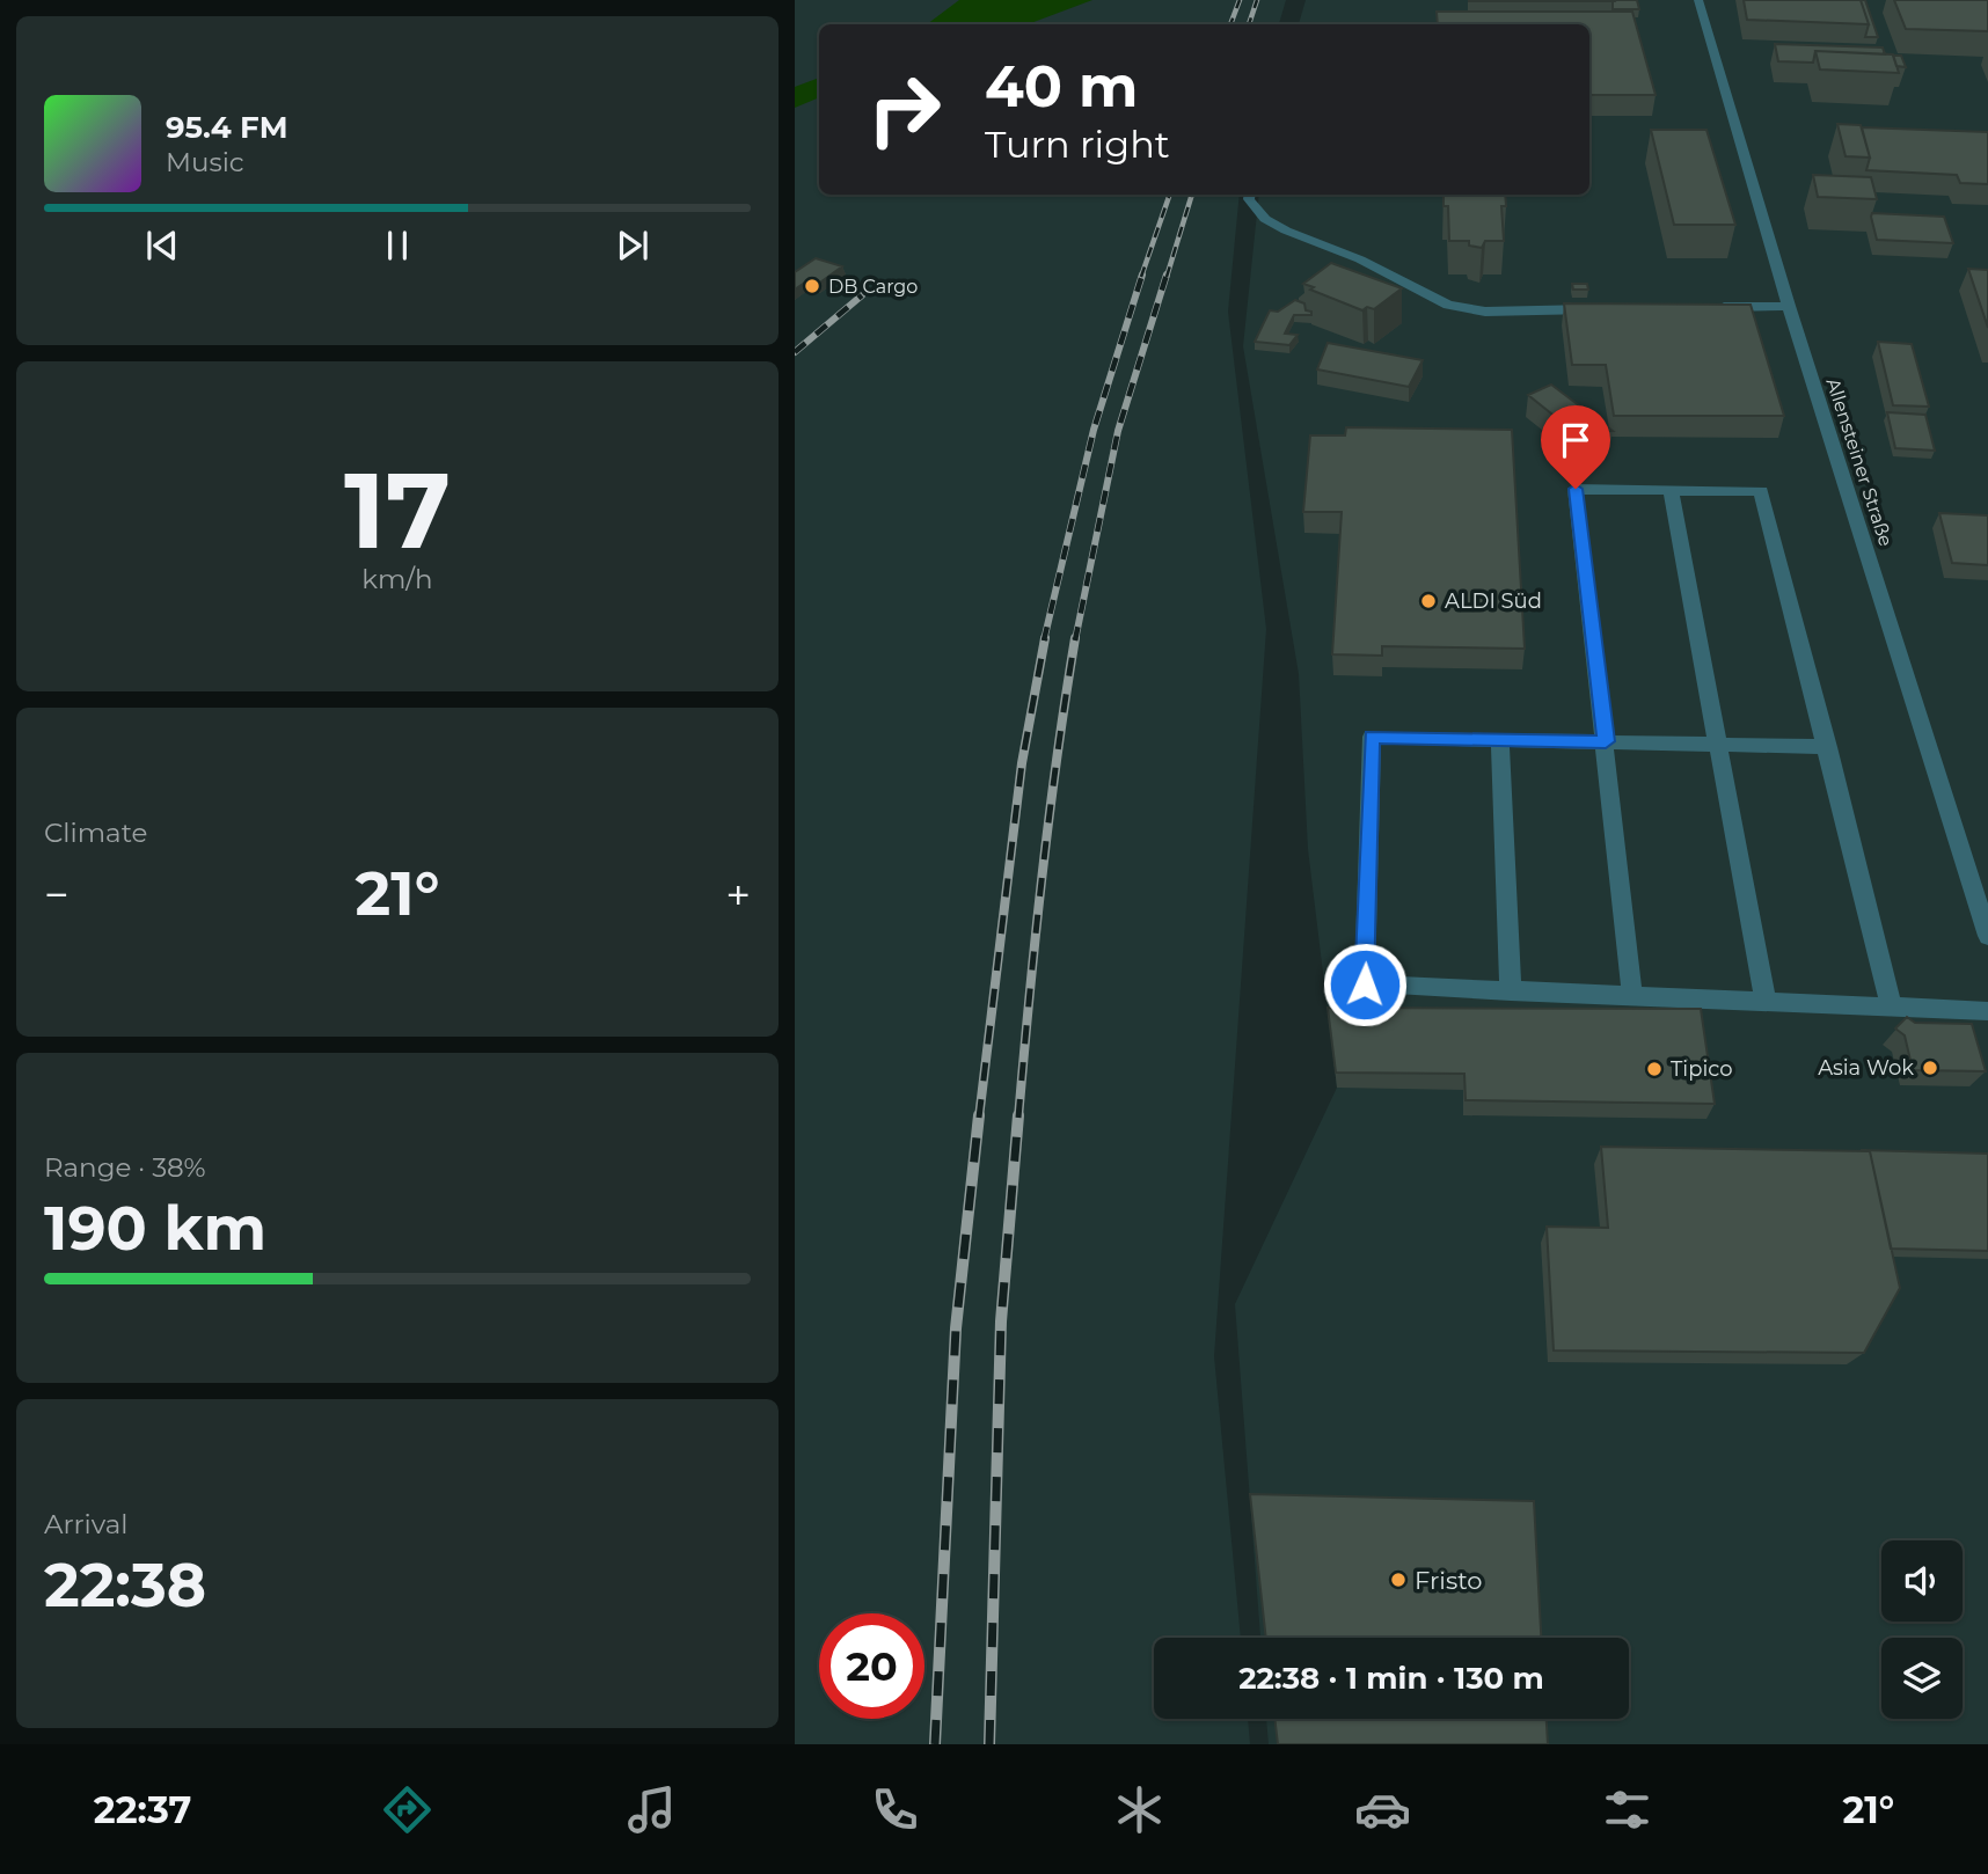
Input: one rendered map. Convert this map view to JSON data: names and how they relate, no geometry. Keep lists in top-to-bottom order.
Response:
{
  "streets": {
    "street": ["Allensteiner Straße"]
  },
  "places": [
    "DB Cargo",
    "ALDI Süd",
    "Asia Wok",
    "Tipico",
    "Fristo"
  ],
  "page": {
    "turn": ["40 m", "Turn right"],
    "song": ["95.4 FM", "Music"],
    "tile": [
      ["17", "km/h"],
      "Climate",
      ["Range · 38%", "190 km"],
      ["Arrival", "22:38"]
    ],
    "heat": ["−", "21°", "+"],
    "limit": "20",
    "trip": "22:38 · 1 min · 130 m",
    "tabs": ["22:37", "21°"]
  }
}
